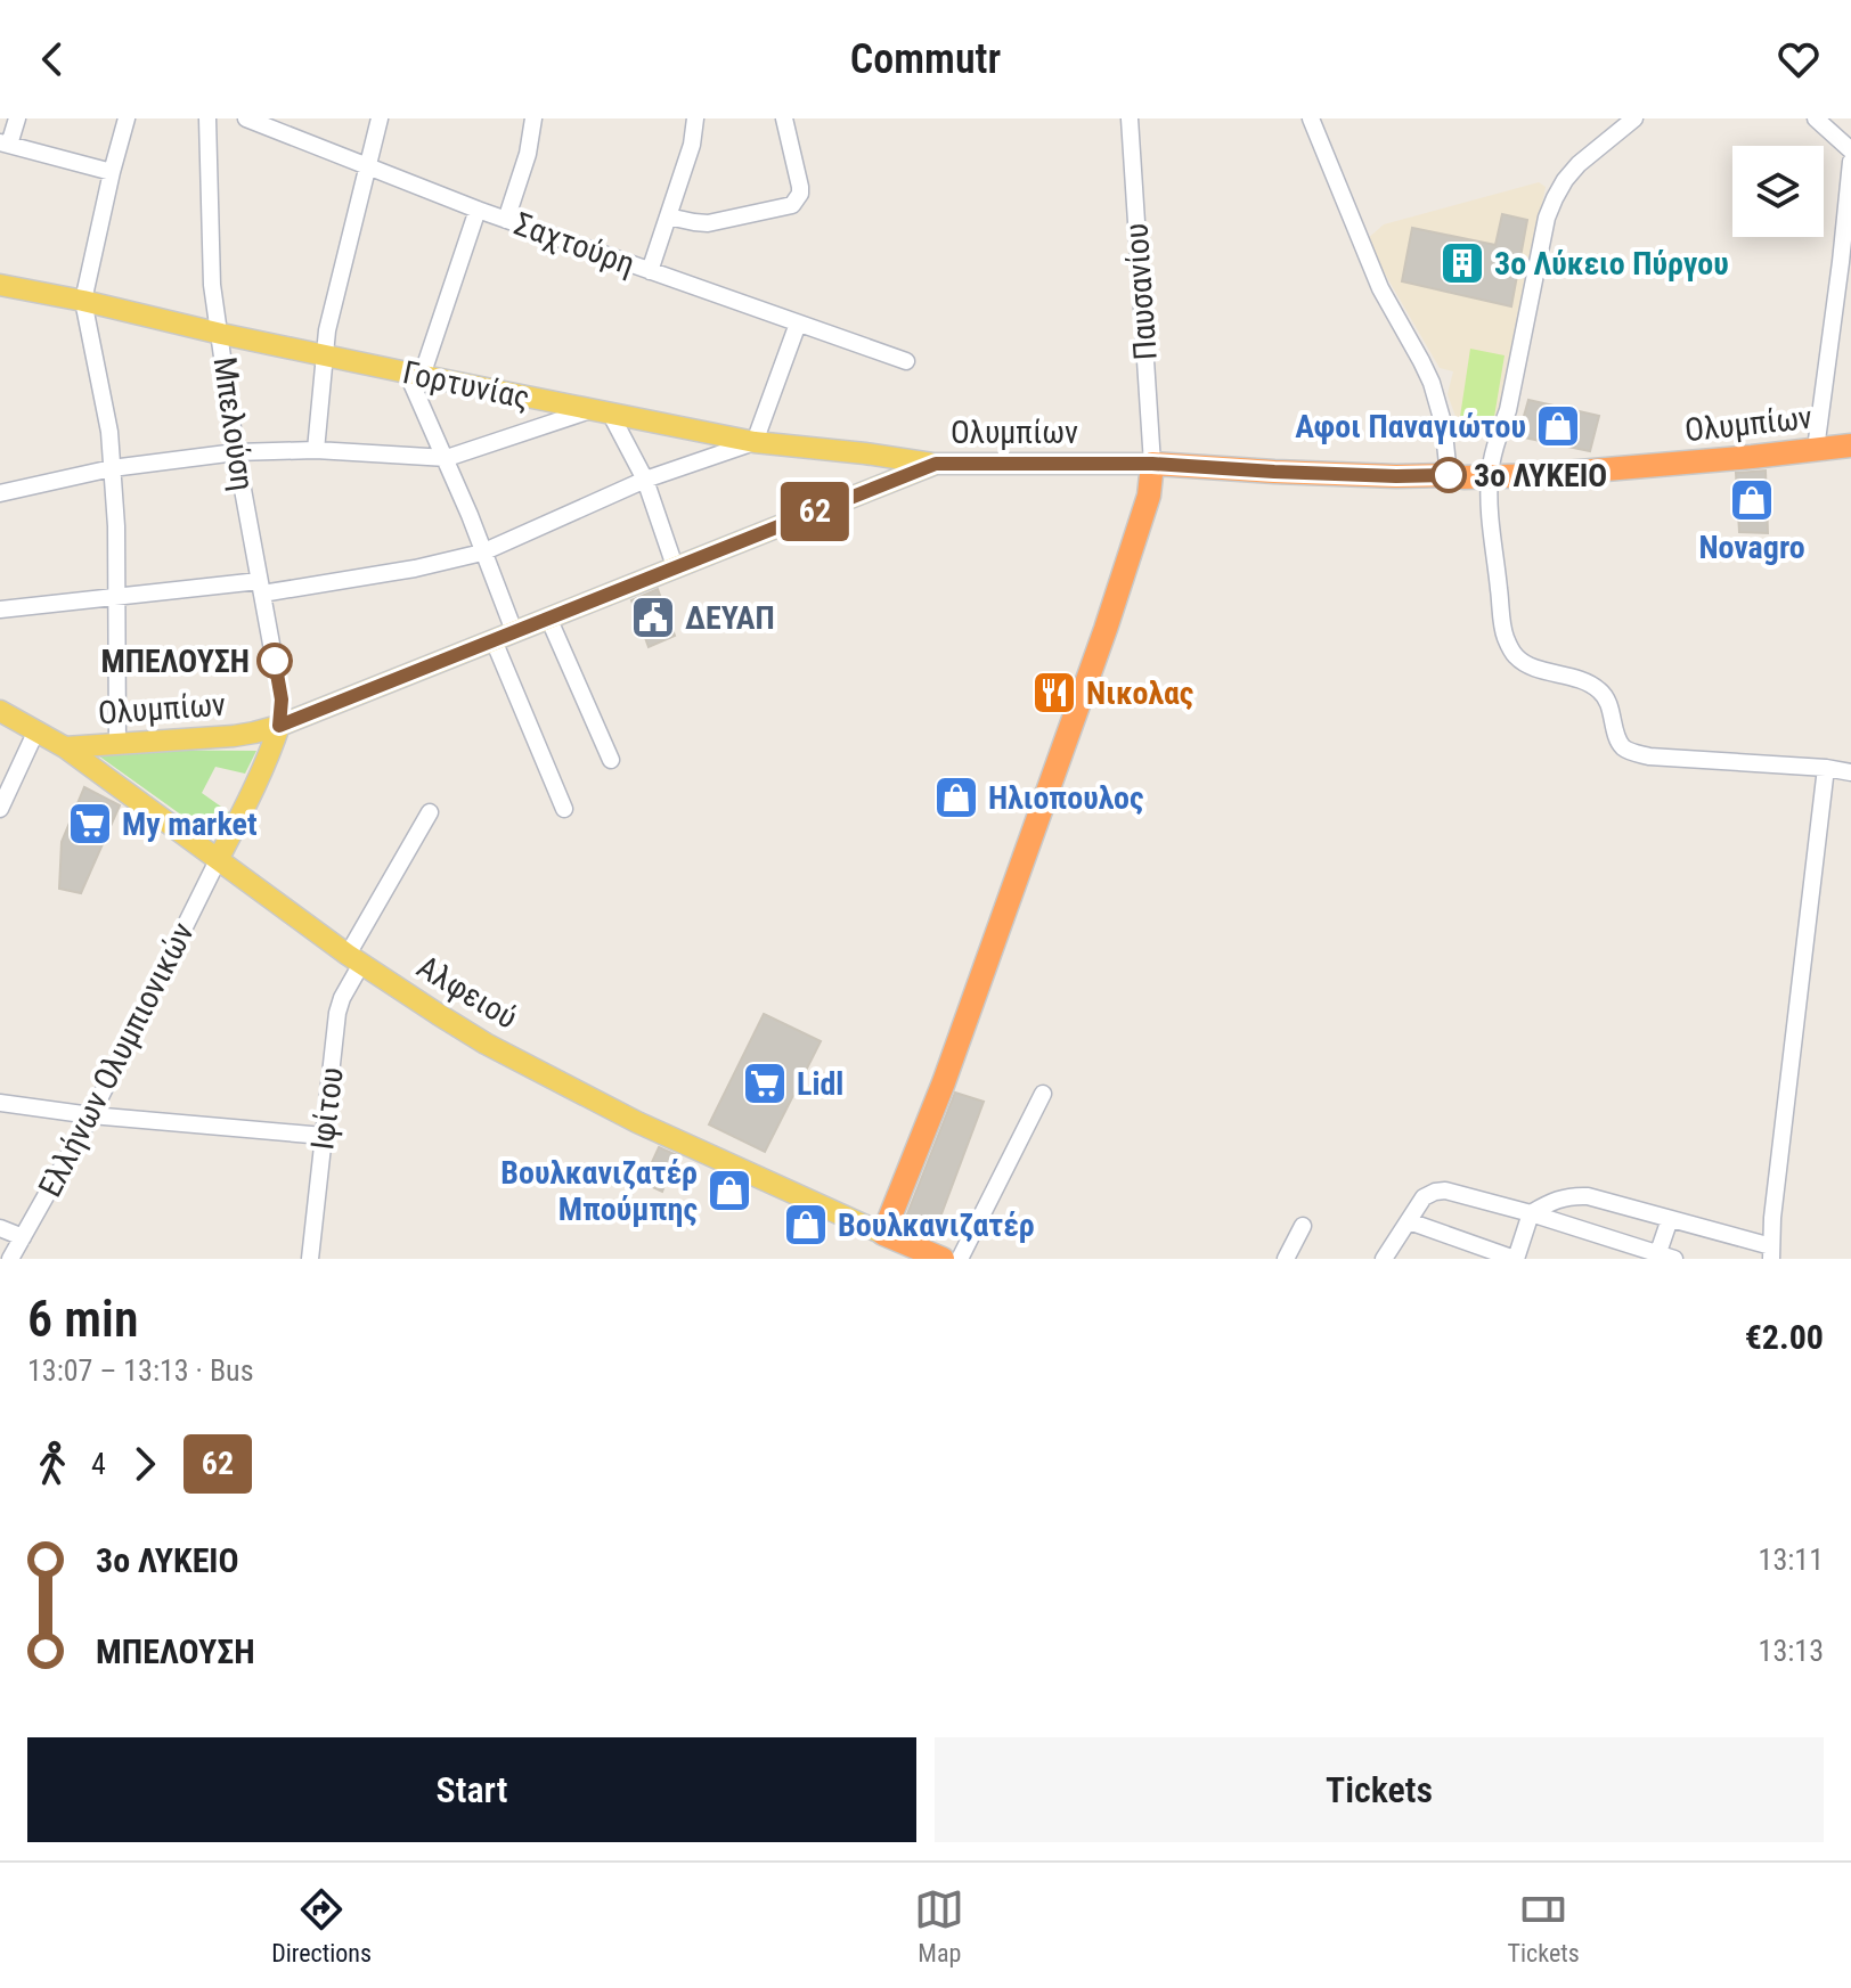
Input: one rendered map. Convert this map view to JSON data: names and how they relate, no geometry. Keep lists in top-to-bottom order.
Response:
{
  "streets": {
    "highway": ["Ολυμπίων", "Αλφειού"],
    "main road": ["Γορτυνίας"],
    "street": [
      "Σαχτούρη",
      "Παυσανίου",
      "Μπελούση",
      "Ελλήνων Ολυμπιονικών",
      "Ιφίτου"
    ]
  },
  "crossings": [
    ["Παυσανίου", "Ολυμπίων"],
    ["Γορτυνίας", "Μπελούση"],
    ["Γορτυνίας", "Ολυμπίων"],
    ["Μπελούση", "Ολυμπίων"],
    ["Ολυμπίων", "Αλφειού"],
    ["Αλφειού", "Ελλήνων Ολυμπιονικών"],
    ["Αλφειού", "Ιφίτου"]
  ],
  "places": {
    "building": ["3o Λύκειο Πύργου"],
    "shop": [
      "Αφοι Παναγιώτου",
      "Novagro",
      "Ηλιοπουλος",
      "Βουλκανιζατέρ Μπούμπης",
      "Βουλκανιζατέρ"
    ],
    "other": ["3ο ΛΥΚΕΙΟ", "ΜΠΕΛΟΥΣΗ"],
    "public building": ["ΔΕΥΑΠ"],
    "restaurant": ["Νικολας"],
    "supermarket": ["My market", "Lidl"]
  },
  "lines": ["bus line 62"],
  "page": {
    "header": "Commutr",
    "on_map": "62",
    "heading": ["6 min", "13:07 – 13:13 · Bus", "€2.00"],
    "legs": ["4", "62"],
    "list": [
      {
        "name": "3ο ΛΥΚΕΙΟ",
        "value": "13:11"
      },
      {
        "name": "ΜΠΕΛΟΥΣΗ",
        "value": "13:13"
      }
    ],
    "buttons": ["Start", "Tickets"],
    "tabs": ["Directions", "Map", "Tickets"]
  }
}
